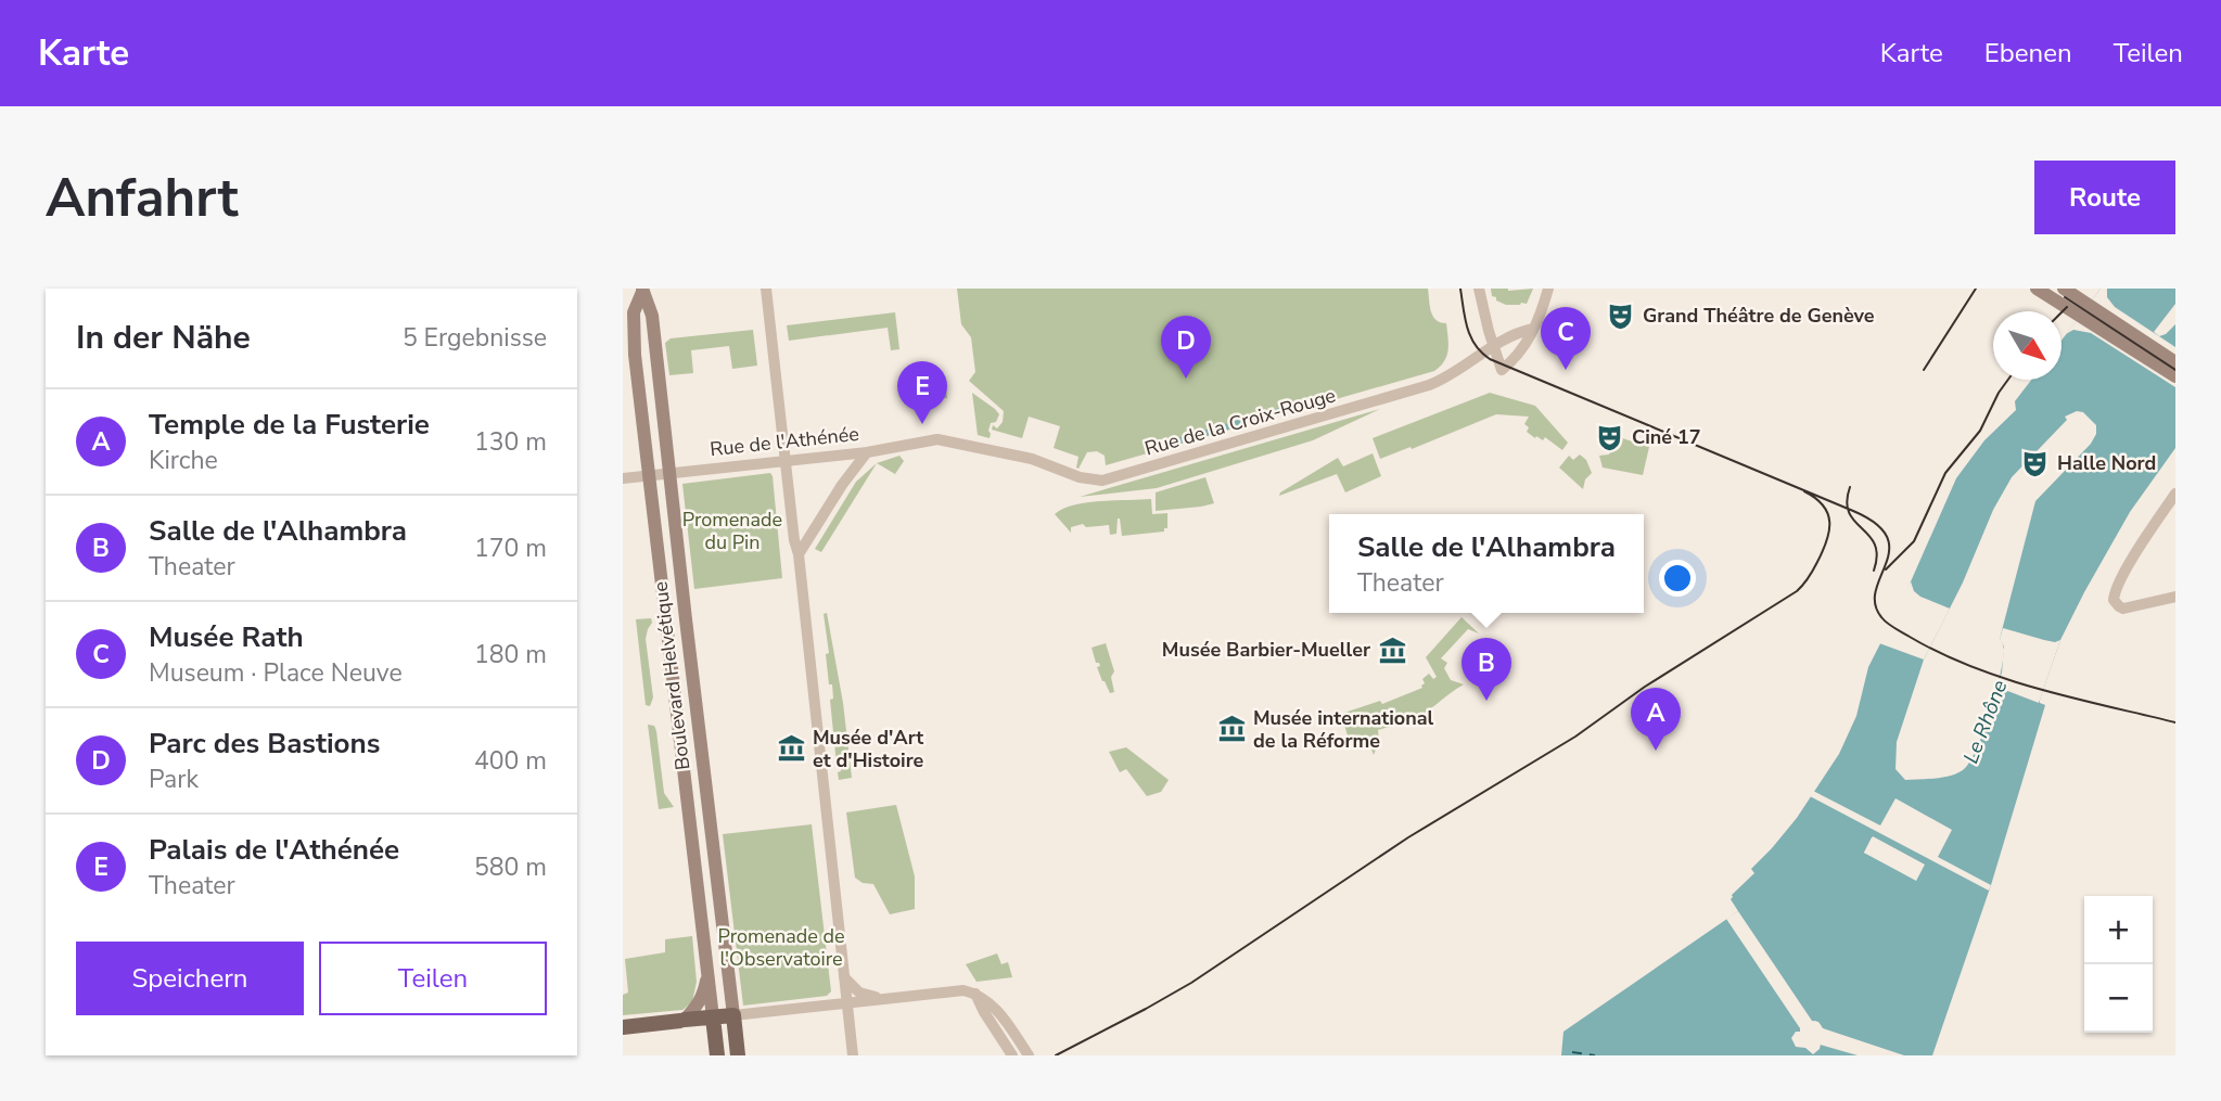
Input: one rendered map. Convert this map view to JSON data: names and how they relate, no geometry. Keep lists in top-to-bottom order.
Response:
{
  "streets": {
    "main road": ["Boulevard Helvétique"],
    "street": ["Rue de la Croix-Rouge", "Rue de l'Athénée"]
  },
  "crossings": [
    ["Rue de la Croix-Rouge", "Rue de l'Athénée"],
    ["Rue de l'Athénée", "Boulevard Helvétique"]
  ],
  "water": ["Le Rhône"],
  "parks": ["Promenade du Pin", "Promenade de l'Observatoire"],
  "places": {
    "theatre": ["Grand Théâtre de Genève", "Ciné 17", "Halle Nord"],
    "museum": ["Musée Barbier-Mueller", "Musée international de la Réforme", "Musée d'Art et d'Histoire"]
  },
  "north": "bottom right",
  "page": {
    "header": "Karte",
    "nav": ["Karte", "Ebenen", "Teilen"],
    "buttons": [
      "Route",
      ["Speichern", "Teilen"]
    ],
    "title": "Anfahrt",
    "heading": ["In der Nähe", "5 Ergebnisse"],
    "pins": [
      "C",
      "D",
      "E",
      "B",
      "A"
    ],
    "list": [
      {
        "mark": "A",
        "name": "Temple de la Fusterie",
        "note": "Kirche",
        "value": "130 m"
      },
      {
        "mark": "B",
        "name": "Salle de l'Alhambra",
        "note": "Theater",
        "value": "170 m"
      },
      {
        "mark": "C",
        "name": "Musée Rath",
        "note": "Museum · Place Neuve",
        "value": "180 m"
      },
      {
        "mark": "D",
        "name": "Parc des Bastions",
        "note": "Park",
        "value": "400 m"
      },
      {
        "mark": "E",
        "name": "Palais de l'Athénée",
        "note": "Theater",
        "value": "580 m"
      }
    ],
    "popup": ["Salle de l'Alhambra", "Theater"],
    "map_buttons": ["+", "−"]
  }
}
